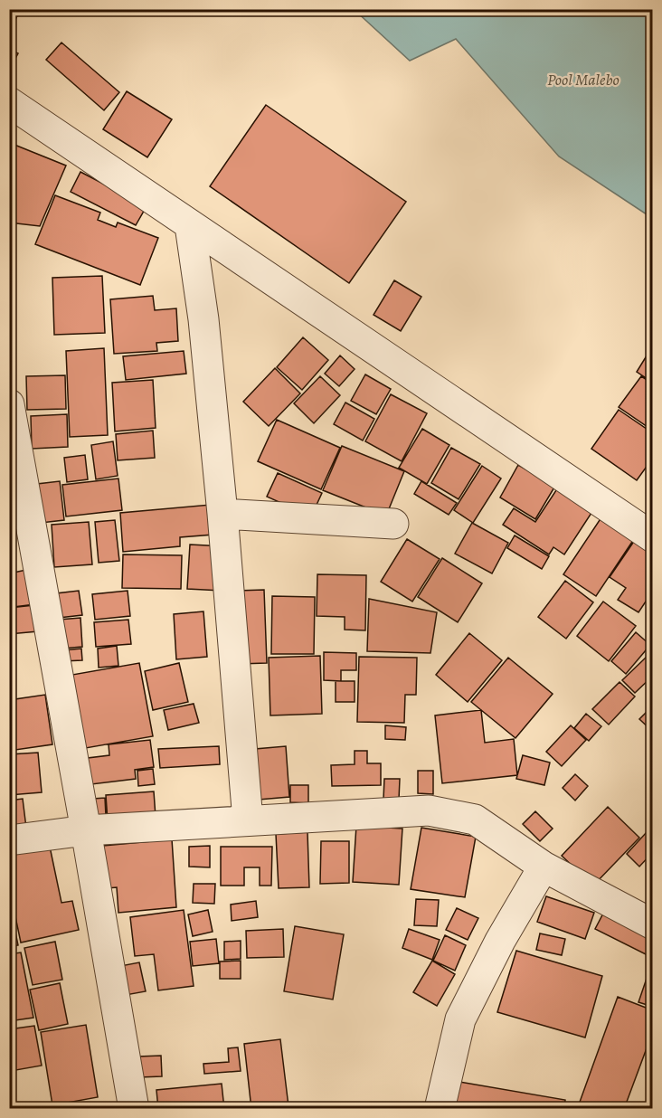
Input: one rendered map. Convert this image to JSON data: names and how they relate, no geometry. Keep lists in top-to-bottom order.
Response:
{
  "water": ["Pool Malebo"]
}
